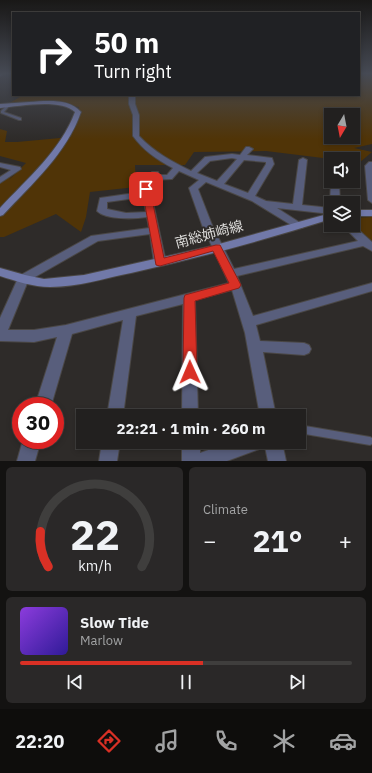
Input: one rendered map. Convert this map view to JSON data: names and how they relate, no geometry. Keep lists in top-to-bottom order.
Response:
{
  "streets": {
    "main road": ["南総姉崎線"]
  },
  "north": "bottom",
  "page": {
    "turn": ["50 m", "Turn right"],
    "limit": "30",
    "trip": "22:21 · 1 min · 260 m",
    "tile": "Climate",
    "heat": ["−", "21°", "+"],
    "song": ["Slow Tide", "Marlow"],
    "tabs": "22:20",
    "gauge": ["22", "km/h"]
  }
}
